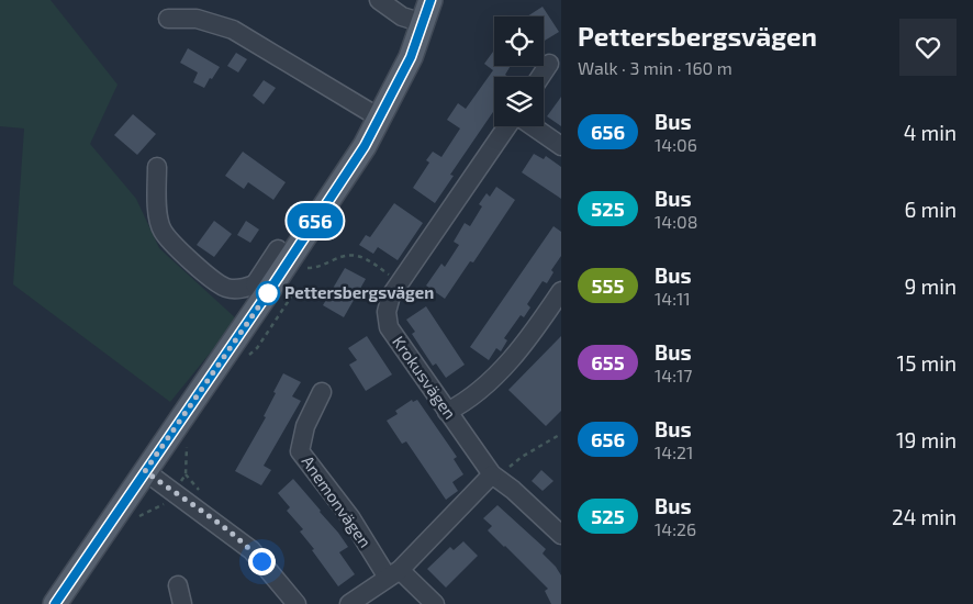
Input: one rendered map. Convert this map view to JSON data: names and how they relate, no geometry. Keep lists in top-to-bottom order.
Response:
{
  "streets": {
    "street": ["Krokusvägen", "Anemonvägen"]
  },
  "places": ["Pettersbergsvägen"],
  "lines": ["bus line 656"],
  "page": {
    "on_map": "656",
    "heading": ["Pettersbergsvägen", "Walk · 3 min · 160 m"],
    "list": [
      {
        "mark": "656",
        "name": "Bus",
        "note": "14:06",
        "value": "4 min"
      },
      {
        "mark": "525",
        "name": "Bus",
        "note": "14:08",
        "value": "6 min"
      },
      {
        "mark": "555",
        "name": "Bus",
        "note": "14:11",
        "value": "9 min"
      },
      {
        "mark": "655",
        "name": "Bus",
        "note": "14:17",
        "value": "15 min"
      },
      {
        "mark": "656",
        "name": "Bus",
        "note": "14:21",
        "value": "19 min"
      },
      {
        "mark": "525",
        "name": "Bus",
        "note": "14:26",
        "value": "24 min"
      }
    ]
  }
}
